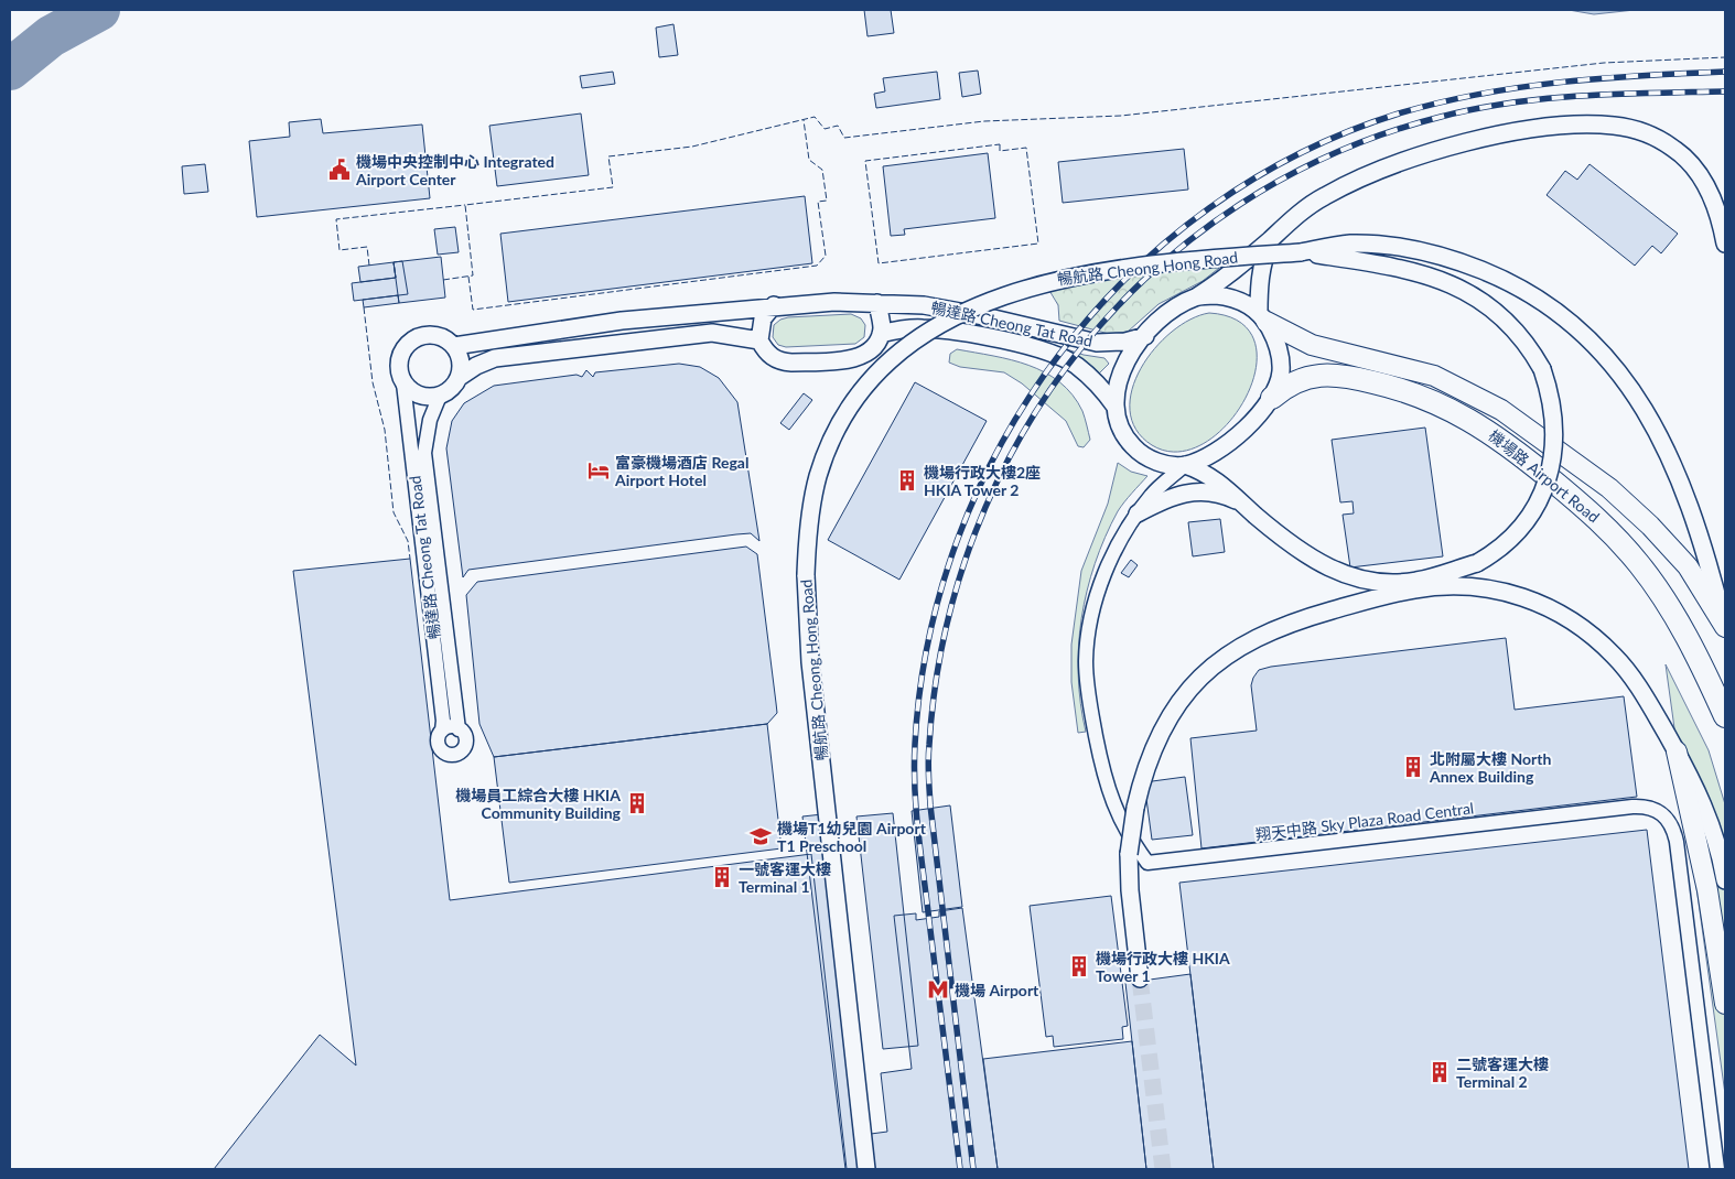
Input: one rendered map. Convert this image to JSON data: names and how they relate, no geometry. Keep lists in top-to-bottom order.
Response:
{
  "streets": {
    "main road": ["機場路 Airport Road"],
    "street": ["暢航路 Cheong Hong Road", "暢達路 Cheong Tat Road", "翔天中路 Sky Plaza Road Central"]
  },
  "crossings": [
    ["暢航路 Cheong Hong Road", "機場路 Airport Road"],
    ["暢達路 Cheong Tat Road", "機場路 Airport Road"],
    ["暢達路 Cheong Tat Road", "翔天中路 Sky Plaza Road Central"],
    ["機場路 Airport Road", "翔天中路 Sky Plaza Road Central"]
  ],
  "places": {
    "public building": ["機場中央控制中心 Integrated Airport Center"],
    "hotel": ["富豪機場酒店 Regal Airport Hotel"],
    "building": [
      "機場行政大樓2座 HKIA Tower 2",
      "北附屬大樓 North Annex Building",
      "機場員工綜合大樓 HKIA Community Building",
      "一號客運大樓 Terminal 1",
      "機場行政大樓 HKIA Tower 1",
      "二號客運大樓 Terminal 2"
    ],
    "school or university": ["機場T1幼兒園 Airport T1 Preschool"],
    "metro station": ["機場 Airport"]
  }
}
